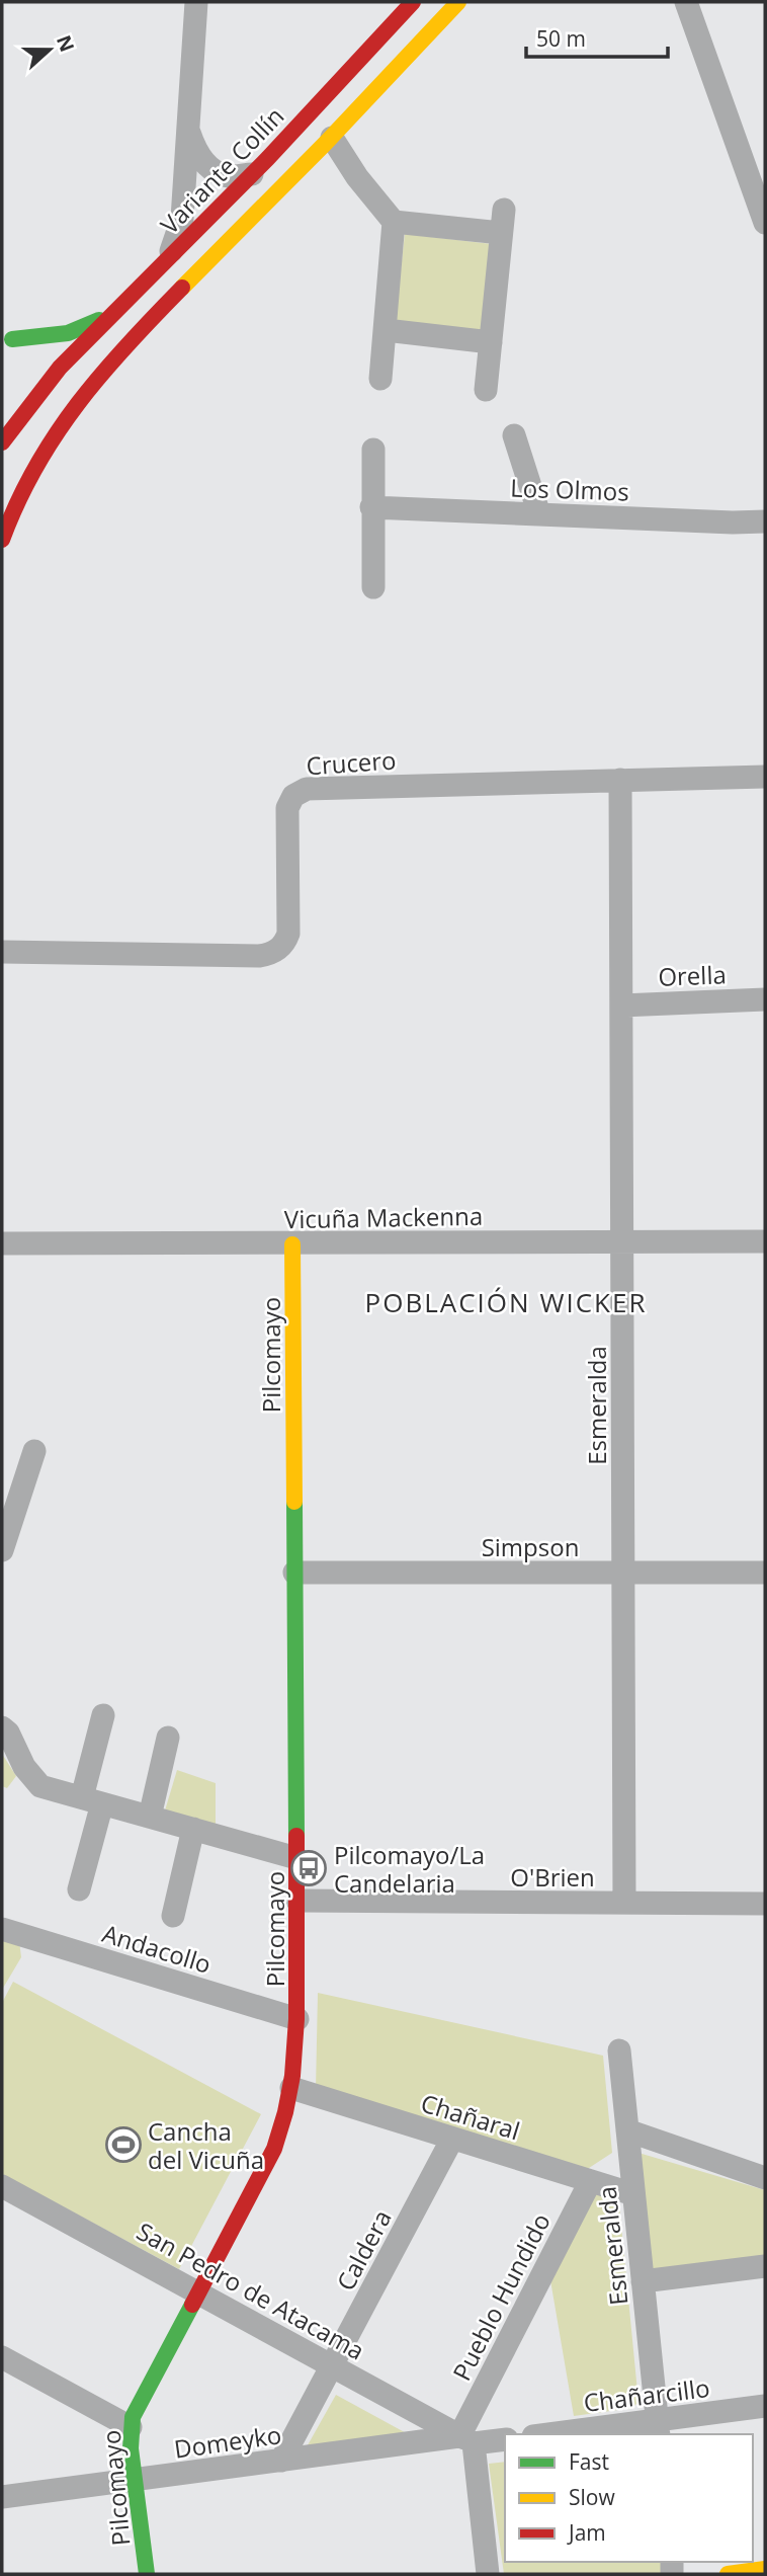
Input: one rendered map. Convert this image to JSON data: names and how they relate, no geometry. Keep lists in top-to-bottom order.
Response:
{
  "streets": {
    "main road": ["Variante Collín", "Pilcomayo"],
    "street": [
      "Los Olmos",
      "Crucero",
      "Orella",
      "Vicuña Mackenna",
      "Esmeralda",
      "Simpson",
      "O'Brien",
      "Andacollo",
      "Chañaral",
      "Caldera",
      "San Pedro de Atacama",
      "Pueblo Hundido",
      "Chañarcillo",
      "Domeyko"
    ]
  },
  "crossings": [
    ["Crucero", "Esmeralda"],
    ["Orella", "Esmeralda"],
    ["Vicuña Mackenna", "Pilcomayo"],
    ["Vicuña Mackenna", "Esmeralda"],
    ["Pilcomayo", "Simpson"],
    ["Pilcomayo", "O'Brien"],
    ["Pilcomayo", "Andacollo"],
    ["Pilcomayo", "Chañaral"],
    ["Pilcomayo", "San Pedro de Atacama"],
    ["Pilcomayo", "Domeyko"],
    ["Esmeralda", "Simpson"],
    ["Esmeralda", "O'Brien"],
    ["Esmeralda", "Chañaral"],
    ["Esmeralda", "Chañarcillo"],
    ["Chañaral", "Caldera"],
    ["Chañaral", "Pueblo Hundido"],
    ["Caldera", "San Pedro de Atacama"],
    ["Caldera", "Domeyko"],
    ["San Pedro de Atacama", "Pueblo Hundido"],
    ["San Pedro de Atacama", "Domeyko"],
    ["Pueblo Hundido", "Domeyko"]
  ],
  "districts": ["POBLACIÓN WICKER"],
  "places": {
    "bus stop": ["Pilcomayo/La Candelaria"],
    "sports": ["Cancha del Vicuña"]
  },
  "legend": ["Fast", "Slow", "Jam"],
  "scale_bar": "50 m",
  "north": "right"
}
